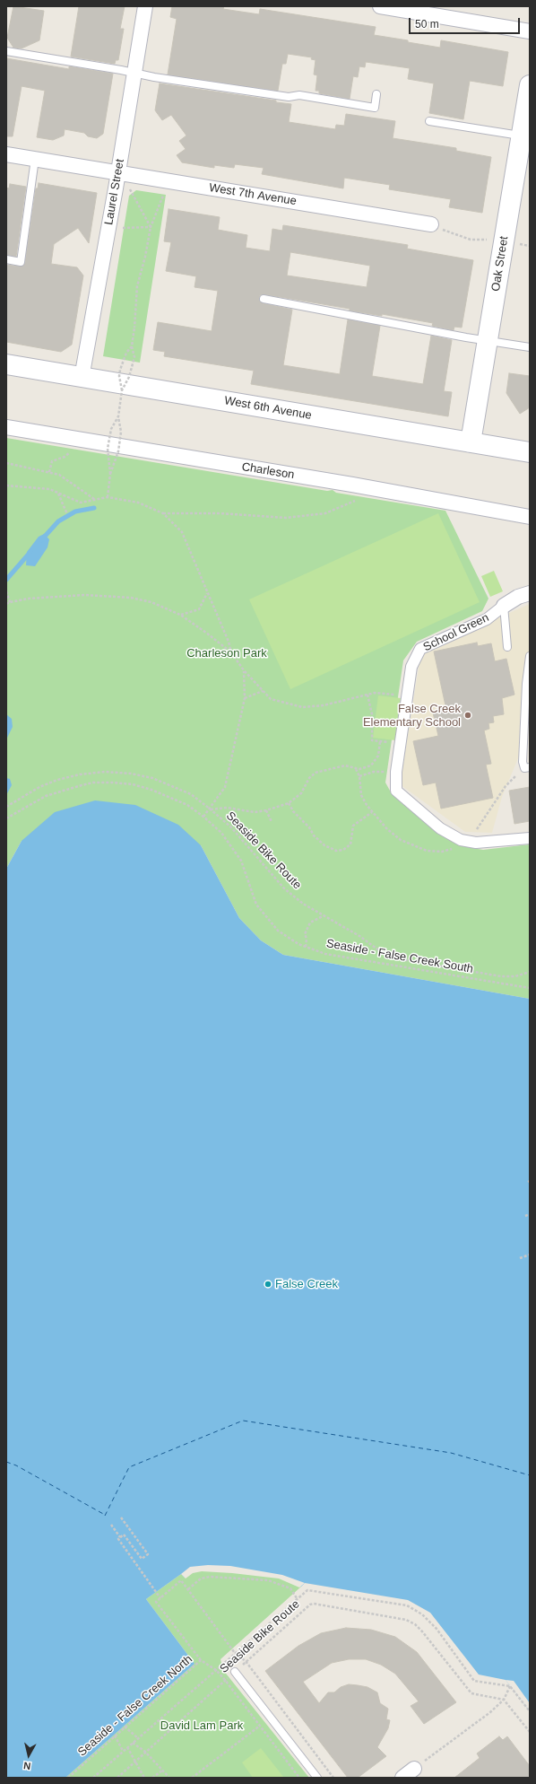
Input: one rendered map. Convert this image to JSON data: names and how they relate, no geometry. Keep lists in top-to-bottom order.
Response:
{
  "streets": {
    "main road": ["Oak Street", "West 6th Avenue"],
    "street": [
      "Laurel Street",
      "West 7th Avenue",
      "Charleson",
      "School Green"
    ],
    "path": ["Seaside Bike Route", "Seaside - False Creek South", "Seaside - False Creek North"]
  },
  "crossings": [
    ["Laurel Street", "West 7th Avenue"],
    ["Laurel Street", "West 6th Avenue"],
    ["Oak Street", "West 6th Avenue"],
    ["Seaside Bike Route", "Seaside - False Creek North"]
  ],
  "parks": ["Charleson Park", "David Lam Park"],
  "places": ["False Creek Elementary School", "False Creek"],
  "scale_bar": "50 m",
  "north": "bottom"
}
